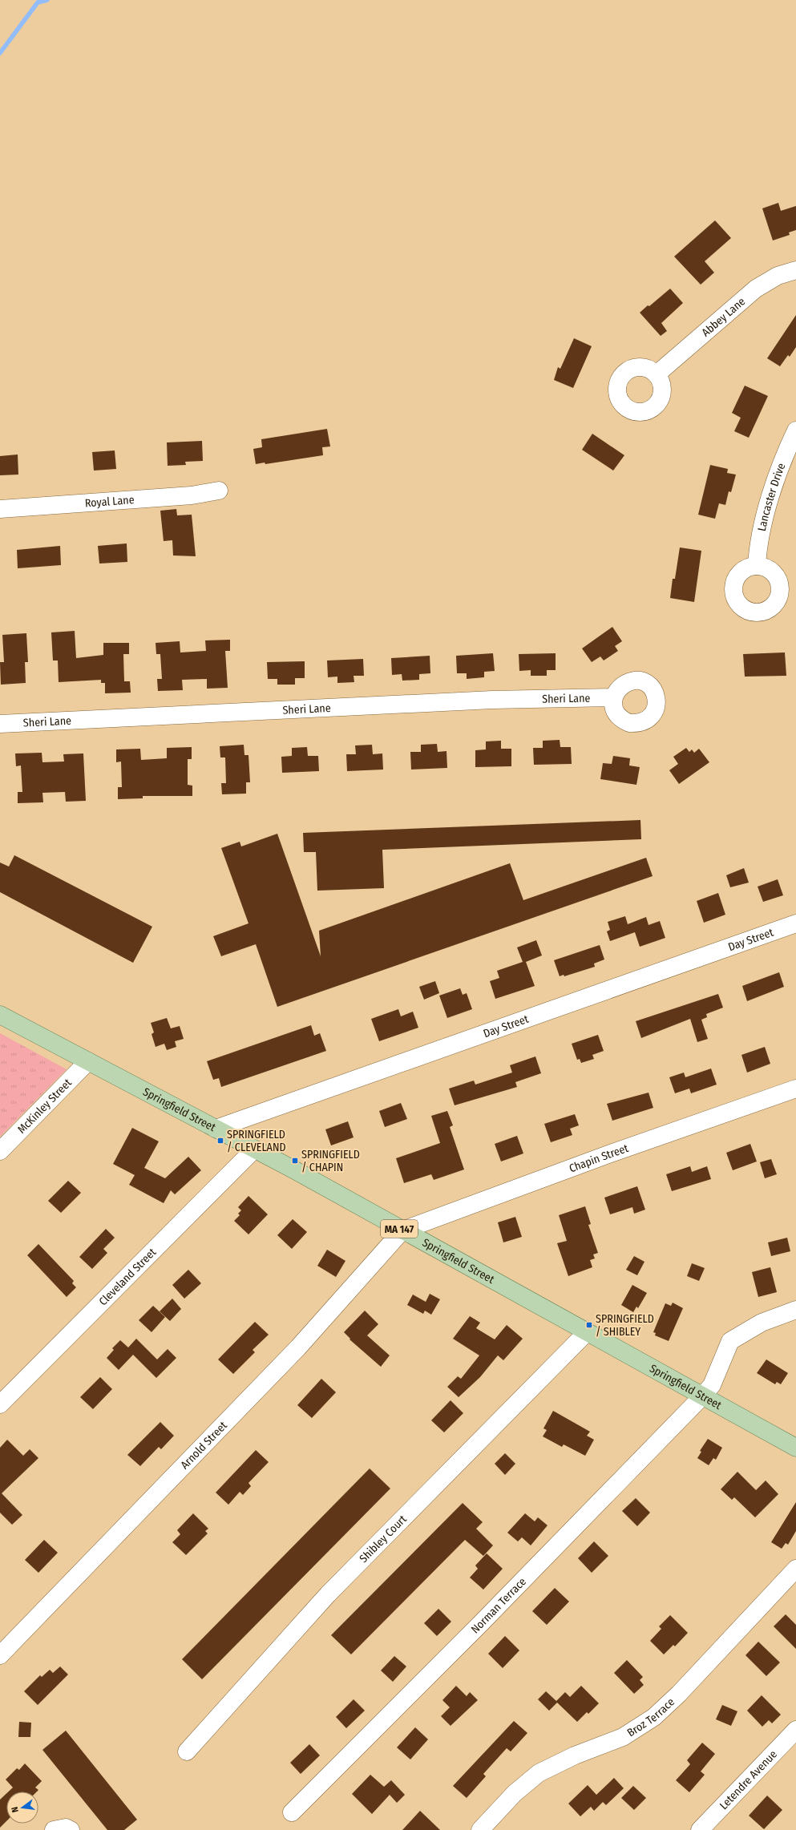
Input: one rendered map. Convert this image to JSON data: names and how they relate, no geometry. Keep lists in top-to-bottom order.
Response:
{
  "streets": {
    "main road": ["Springfield Street", "MA 147"],
    "street": [
      "Abbey Lane",
      "Lancaster Drive",
      "Royal Lane",
      "Sheri Lane",
      "Day Street",
      "McKinley Street",
      "Chapin Street",
      "Cleveland Street",
      "Arnold Street",
      "Shibley Court",
      "Norman Terrace",
      "Broz Terrace",
      "Letendre Avenue"
    ]
  },
  "crossings": [
    ["Day Street", "Springfield Street"],
    ["McKinley Street", "Springfield Street"],
    ["Springfield Street", "Chapin Street"],
    ["Springfield Street", "Cleveland Street"],
    ["Springfield Street", "Arnold Street"],
    ["Springfield Street", "Shibley Court"],
    ["Springfield Street", "Norman Terrace"],
    ["Chapin Street", "Arnold Street"]
  ],
  "places": {
    "transit": ["SPRINGFIELD / CLEVELAND", "SPRINGFIELD / CHAPIN", "SPRINGFIELD / SHIBLEY"]
  },
  "north": "left"
}
